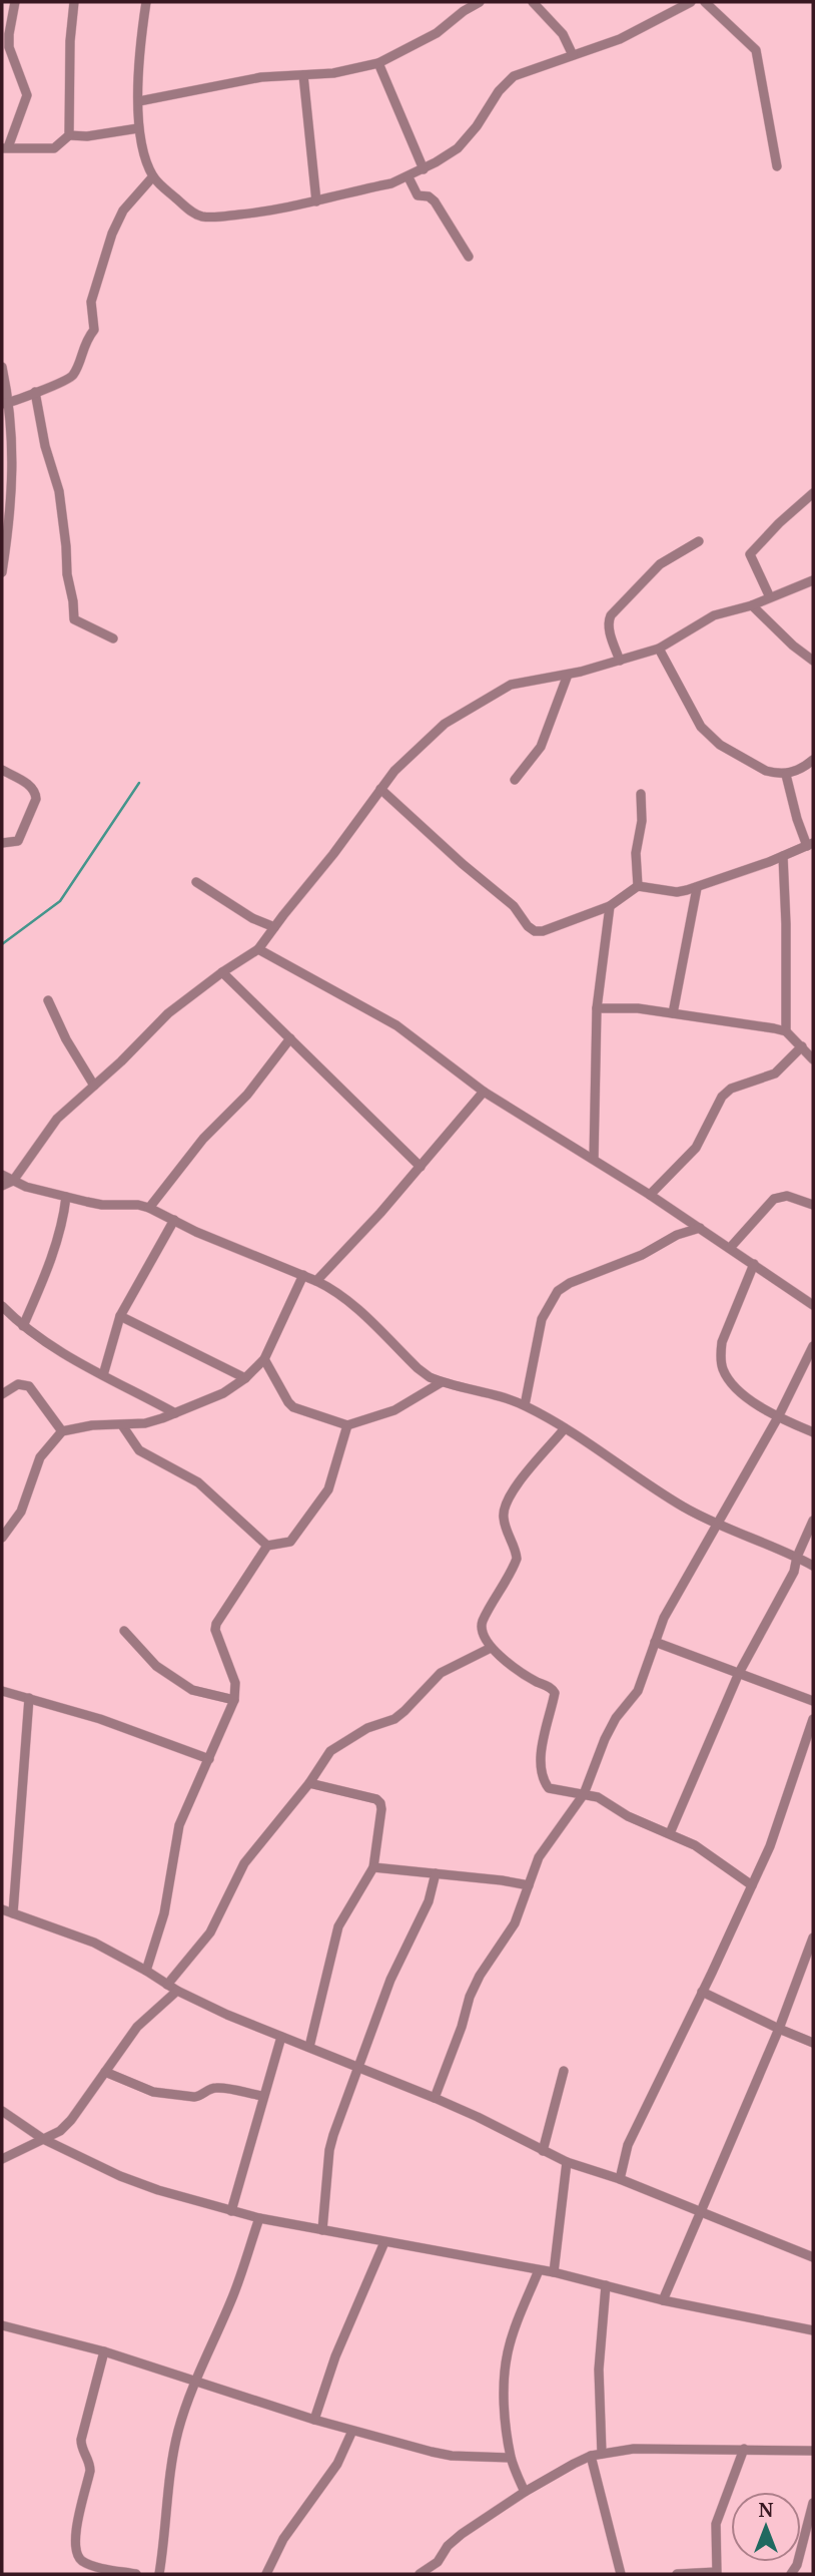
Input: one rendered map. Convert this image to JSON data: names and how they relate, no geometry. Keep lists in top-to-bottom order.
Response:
{
  "north": "top"
}
